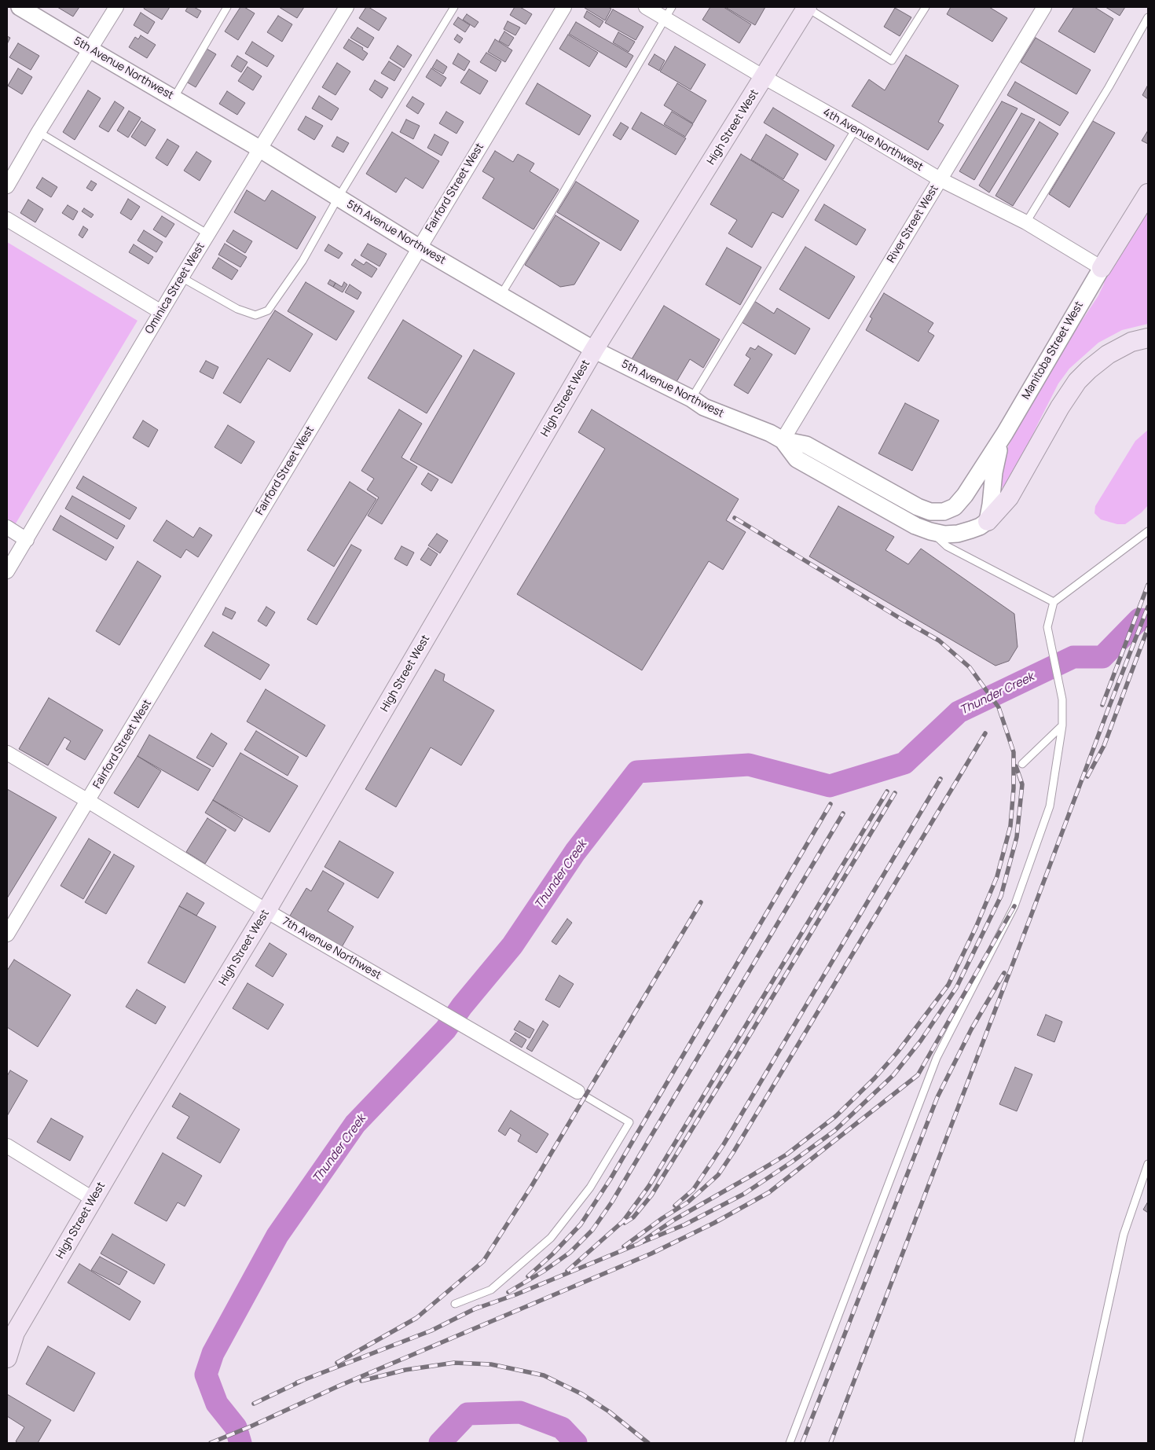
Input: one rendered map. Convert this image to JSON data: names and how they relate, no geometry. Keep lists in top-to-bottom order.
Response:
{
  "streets": {
    "main road": ["High Street West"],
    "street": [
      "5th Avenue Northwest",
      "4th Avenue Northwest",
      "Fairford Street West",
      "River Street West",
      "Ominica Street West",
      "Manitoba Street West",
      "7th Avenue Northwest"
    ]
  },
  "crossings": [
    ["5th Avenue Northwest", "High Street West"],
    ["5th Avenue Northwest", "Fairford Street West"],
    ["5th Avenue Northwest", "River Street West"],
    ["5th Avenue Northwest", "Ominica Street West"],
    ["5th Avenue Northwest", "Manitoba Street West"],
    ["High Street West", "4th Avenue Northwest"],
    ["High Street West", "7th Avenue Northwest"],
    ["4th Avenue Northwest", "River Street West"],
    ["4th Avenue Northwest", "Manitoba Street West"],
    ["Fairford Street West", "7th Avenue Northwest"]
  ],
  "water": ["Thunder Creek"]
}
